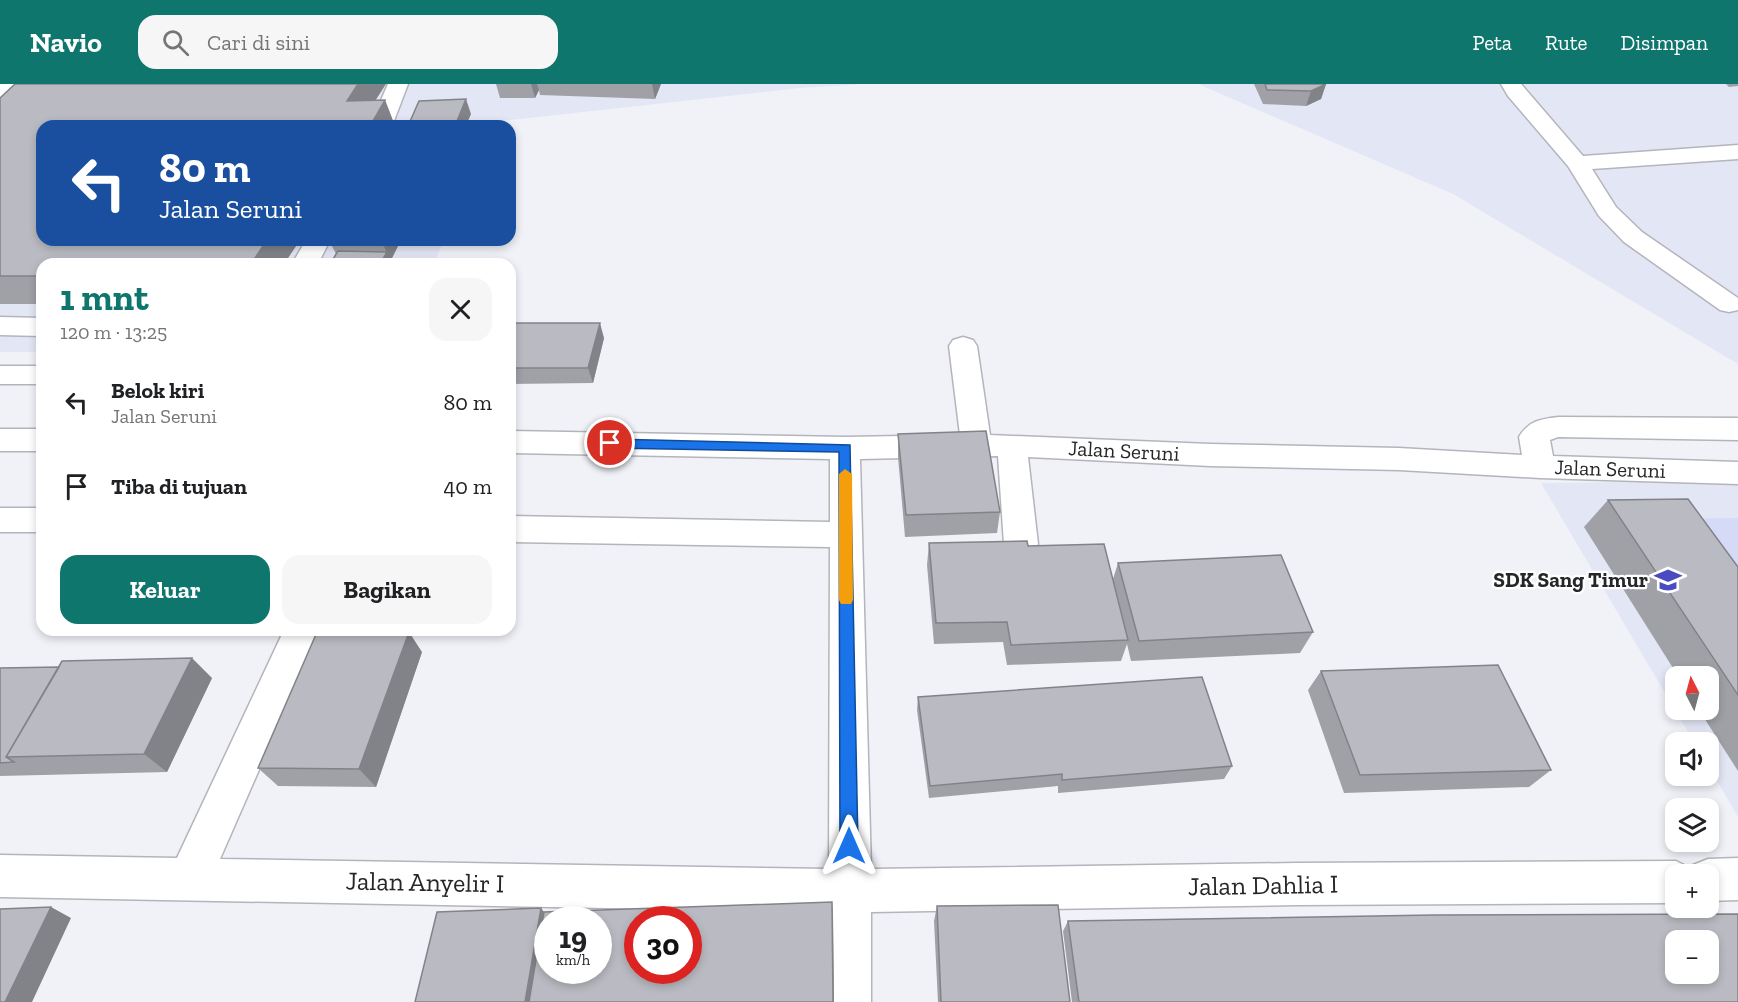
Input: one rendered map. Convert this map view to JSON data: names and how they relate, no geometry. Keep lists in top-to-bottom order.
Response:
{
  "streets": {
    "street": ["Jalan Seruni", "Jalan Anyelir I", "Jalan Dahlia I"]
  },
  "crossings": [
    ["Jalan Anyelir I", "Jalan Dahlia I"]
  ],
  "places": {
    "school or university": ["SDK Sang Timur"]
  },
  "north": "top",
  "page": {
    "header": "Navio",
    "search": "Cari di sini",
    "nav": ["Peta", "Rute", "Disimpan"],
    "turn": ["80 m", "Jalan Seruni"],
    "heading": ["1 mnt", "120 m · 13:25"],
    "list": [
      {
        "name": "Belok kiri",
        "note": "Jalan Seruni",
        "value": "80 m"
      },
      {
        "name": "Tiba di tujuan",
        "value": "40 m"
      }
    ],
    "buttons": ["Keluar", "Bagikan"],
    "map_buttons": ["+", "−"],
    "speed": "19 km/h",
    "limit": "30"
  }
}
